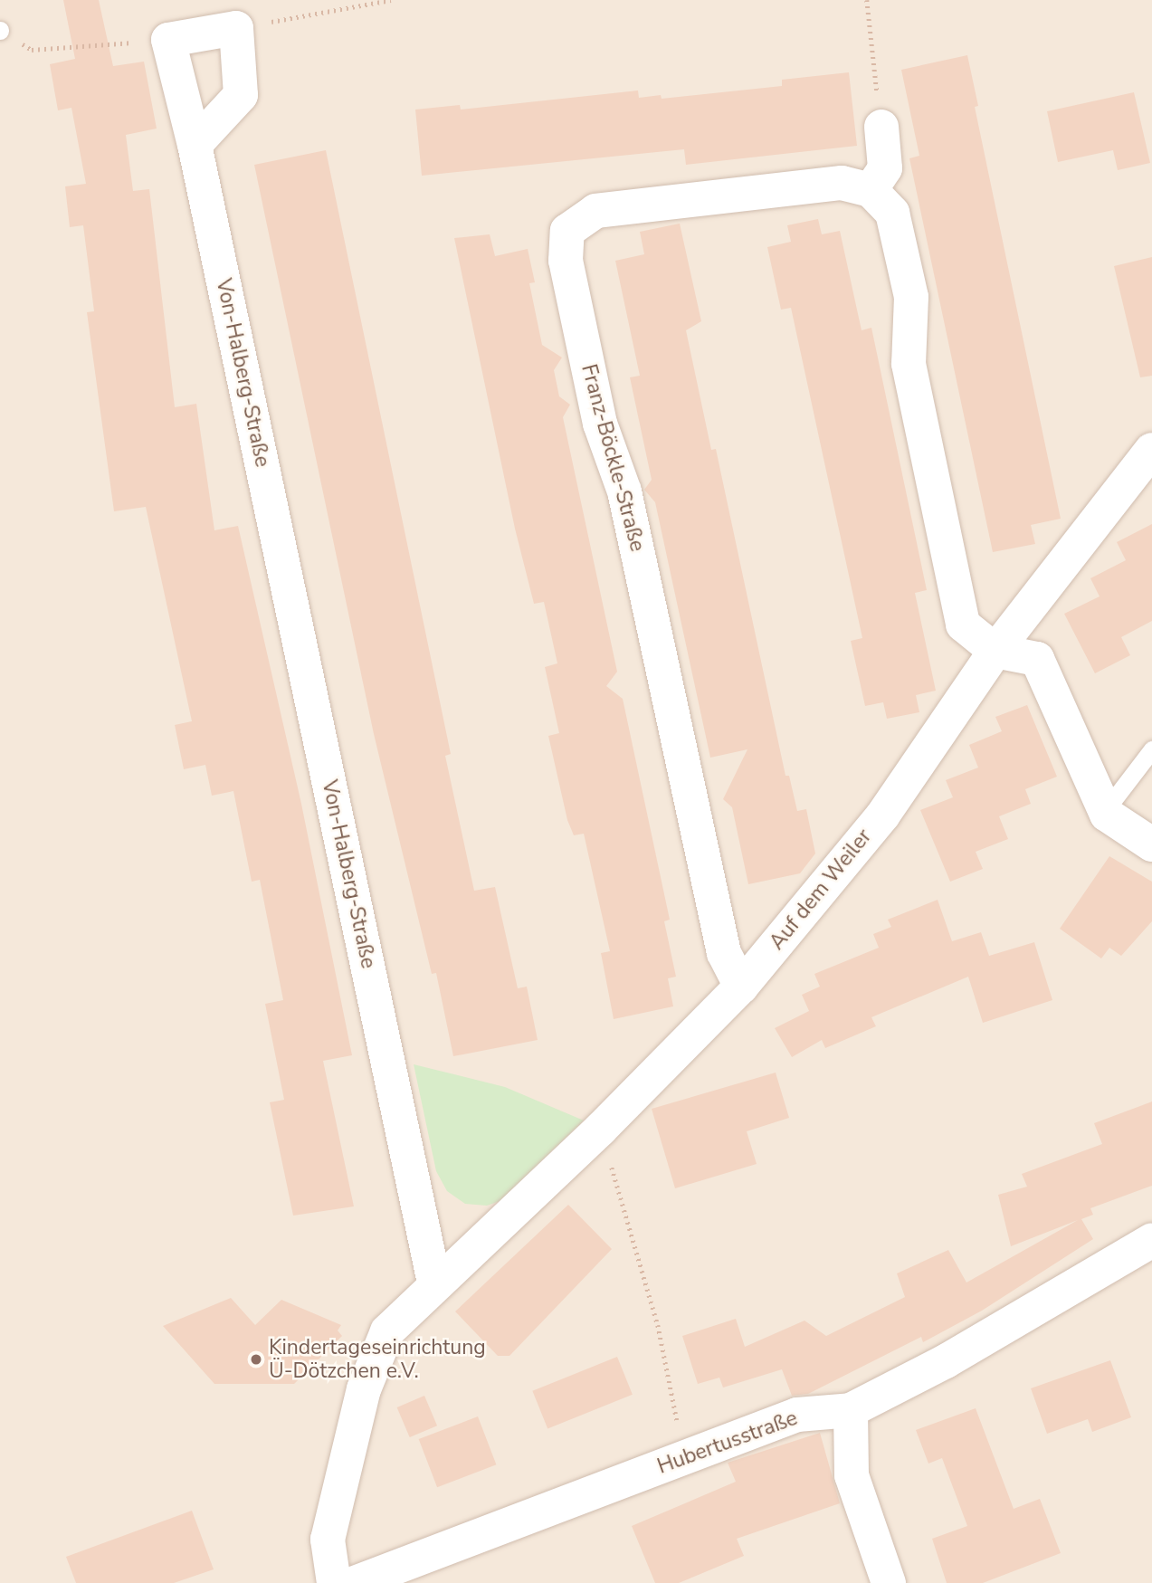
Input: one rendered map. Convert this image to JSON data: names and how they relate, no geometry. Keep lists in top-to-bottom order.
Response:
{
  "streets": {
    "street": [
      "Von-Halberg-Straße",
      "Franz-Böckle-Straße",
      "Auf dem Weiler",
      "Hubertusstraße"
    ]
  },
  "crossings": [
    ["Von-Halberg-Straße", "Auf dem Weiler"],
    ["Franz-Böckle-Straße", "Auf dem Weiler"]
  ],
  "places": ["Kindertageseinrichtung Ü-Dötzchen e.V."]
}
